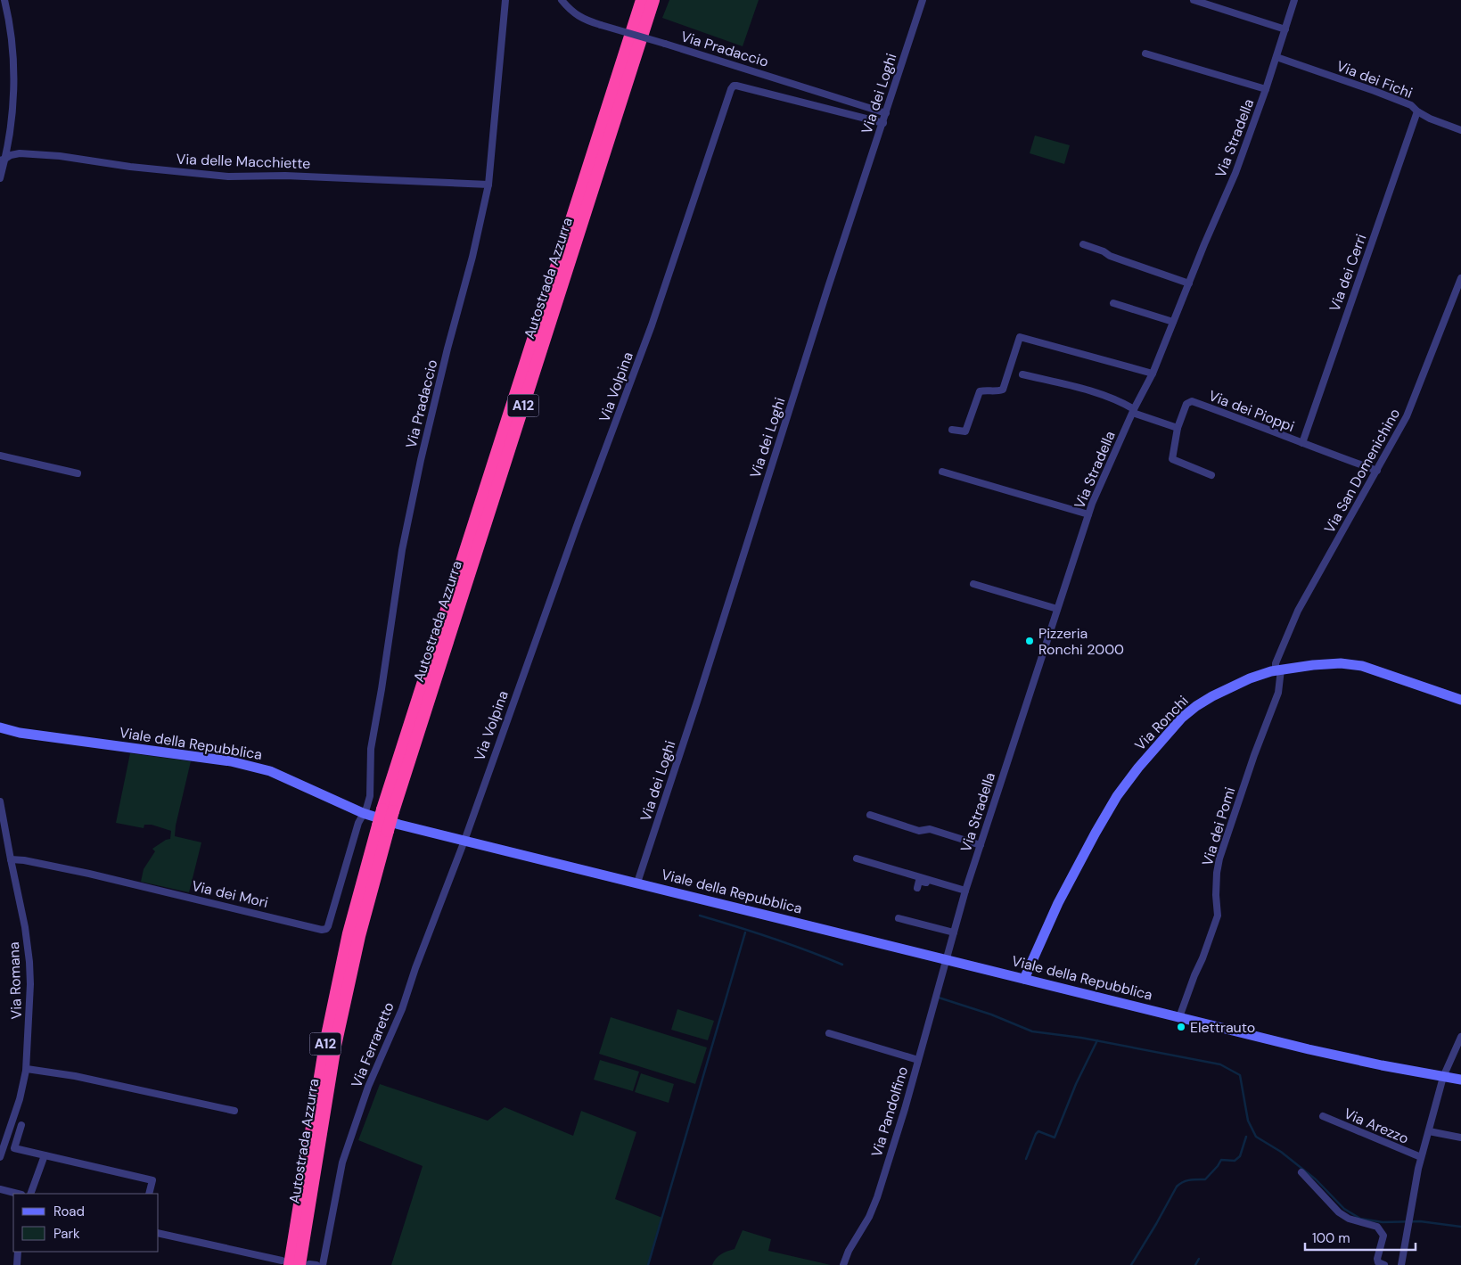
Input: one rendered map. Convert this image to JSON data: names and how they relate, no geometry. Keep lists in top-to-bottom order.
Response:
{
  "streets": {
    "highway": ["Autostrada Azzurra", "A12"],
    "main road": ["Via Ronchi", "Viale della Repubblica"],
    "street": [
      "Via Pradaccio",
      "Via dei Fichi",
      "Via dei Loghi",
      "Via Stradella",
      "Via delle Macchiette",
      "Via dei Cerri",
      "Via Volpina",
      "Via dei Pioppi",
      "Via San Domenichino",
      "Via dei Pomi",
      "Via dei Mori",
      "Via Romana",
      "Via Ferraretto",
      "Via Pandolfino",
      "Via Arezzo"
    ]
  },
  "crossings": [
    ["Via Pradaccio", "Via dei Loghi"],
    ["Via Pradaccio", "Via delle Macchiette"],
    ["Via Pradaccio", "Viale della Repubblica"],
    ["Via Pradaccio", "Via dei Mori"],
    ["Via dei Fichi", "Via Stradella"],
    ["Via dei Fichi", "Via dei Cerri"],
    ["Via dei Loghi", "Via Volpina"],
    ["Via dei Loghi", "Viale della Repubblica"],
    ["Via Stradella", "Viale della Repubblica"],
    ["Via Stradella", "Via Pandolfino"],
    ["Via dei Cerri", "Via dei Pioppi"],
    ["Via Volpina", "Viale della Repubblica"],
    ["Via Volpina", "Via Ferraretto"],
    ["Via dei Pioppi", "Via San Domenichino"],
    ["Via San Domenichino", "Via Ronchi"],
    ["Via San Domenichino", "Via dei Pomi"],
    ["Via Ronchi", "Viale della Repubblica"],
    ["Via Ronchi", "Via dei Pomi"],
    ["Viale della Repubblica", "Via dei Pomi"],
    ["Viale della Repubblica", "Via dei Mori"],
    ["Viale della Repubblica", "Via Ferraretto"],
    ["Viale della Repubblica", "Via Pandolfino"],
    ["Viale della Repubblica", "Via Arezzo"],
    ["Via dei Mori", "Via Romana"]
  ],
  "places": ["Pizzeria Ronchi 2000", "Elettrauto"],
  "legend": ["Road", "Park"],
  "scale_bar": "100 m"
}
